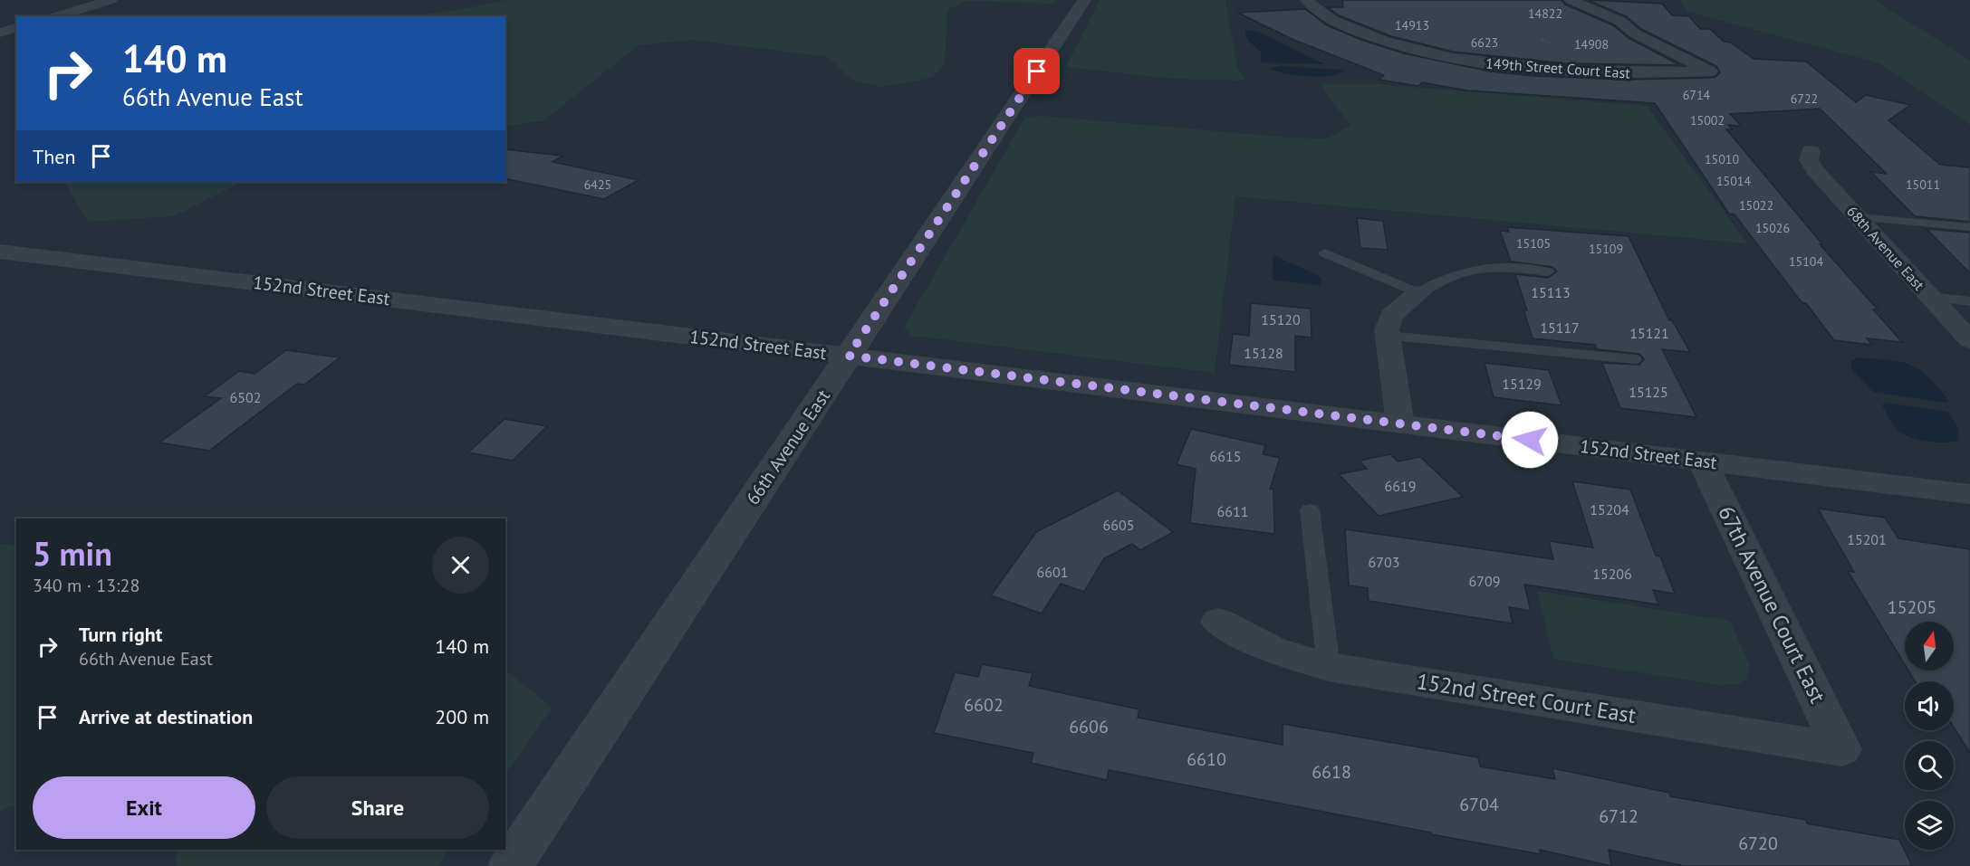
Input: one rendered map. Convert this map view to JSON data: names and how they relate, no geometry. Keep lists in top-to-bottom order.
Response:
{
  "streets": {
    "street": [
      "149th Street Court East",
      "68th Avenue East",
      "152nd Street East",
      "66th Avenue East",
      "67th Avenue Court East",
      "152nd Street Court East"
    ]
  },
  "crossings": [
    ["152nd Street East", "66th Avenue East"],
    ["152nd Street East", "67th Avenue Court East"],
    ["67th Avenue Court East", "152nd Street Court East"]
  ],
  "house_numbers": [
    "14822",
    "14913",
    "6623",
    "14908",
    "6714",
    "6722",
    "15002",
    "15010",
    "15014",
    "6425",
    "15011",
    "15022",
    "15026",
    "15105",
    "15109",
    "15104",
    "15113",
    "15120",
    "15117",
    "15121",
    "15128",
    "15129",
    "15125",
    "6502",
    "6615",
    "6619",
    "15204",
    "6611",
    "6605",
    "15201",
    "6703",
    "6601",
    "15206",
    "6709",
    "15205",
    "6602",
    "6606",
    "6610",
    "6618",
    "6704",
    "6712",
    "6720"
  ],
  "north": "top",
  "page": {
    "turn": ["140 m", "66th Avenue East"],
    "then": "Then",
    "heading": ["5 min", "340 m · 13:28"],
    "list": [
      {
        "name": "Turn right",
        "note": "66th Avenue East",
        "value": "140 m"
      },
      {
        "name": "Arrive at destination",
        "value": "200 m"
      }
    ],
    "buttons": ["Exit", "Share"]
  }
}
